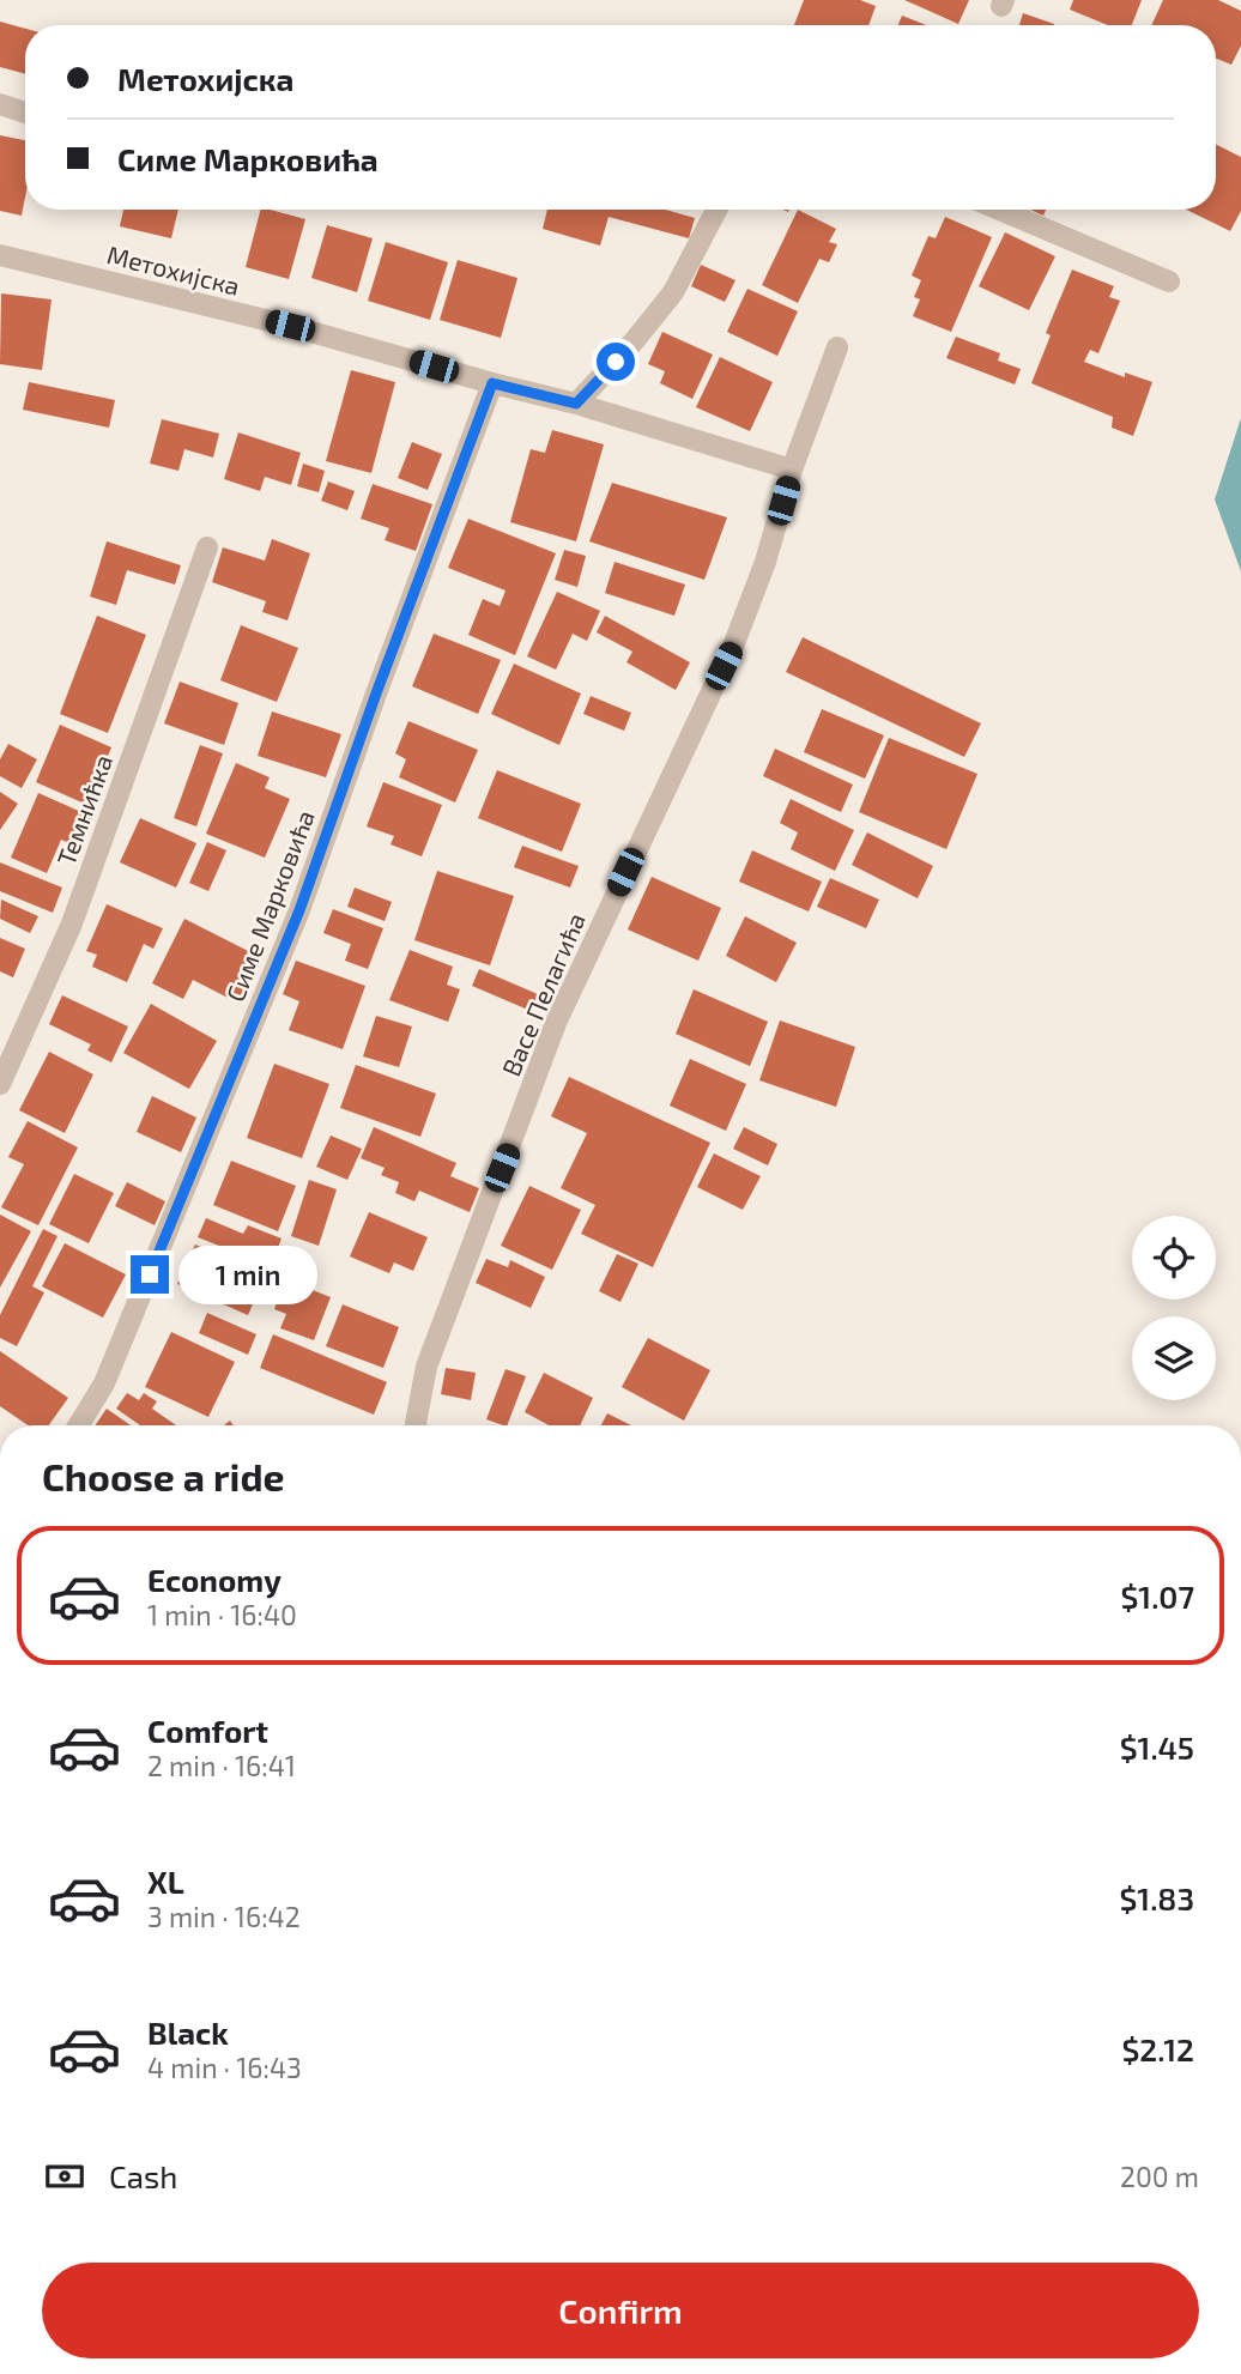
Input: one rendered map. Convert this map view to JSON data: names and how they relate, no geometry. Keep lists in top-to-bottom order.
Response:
{
  "streets": {
    "street": [
      "Метохијска",
      "Темнићка",
      "Симе Марковића",
      "Васе Пелагића"
    ]
  },
  "crossings": [
    ["Метохијска", "Симе Марковића"],
    ["Метохијска", "Васе Пелагића"]
  ],
  "page": {
    "banner": ["Метохијска", "Симе Марковића"],
    "bubble": "1 min",
    "heading": "Choose a ride",
    "list": [
      {
        "name": "Economy",
        "note": "1 min · 16:40",
        "value": "$1.07"
      },
      {
        "name": "Comfort",
        "note": "2 min · 16:41",
        "value": "$1.45"
      },
      {
        "name": "XL",
        "note": "3 min · 16:42",
        "value": "$1.83"
      },
      {
        "name": "Black",
        "note": "4 min · 16:43",
        "value": "$2.12"
      }
    ],
    "pay": ["Cash", "200 m"],
    "buttons": "Confirm"
  }
}
